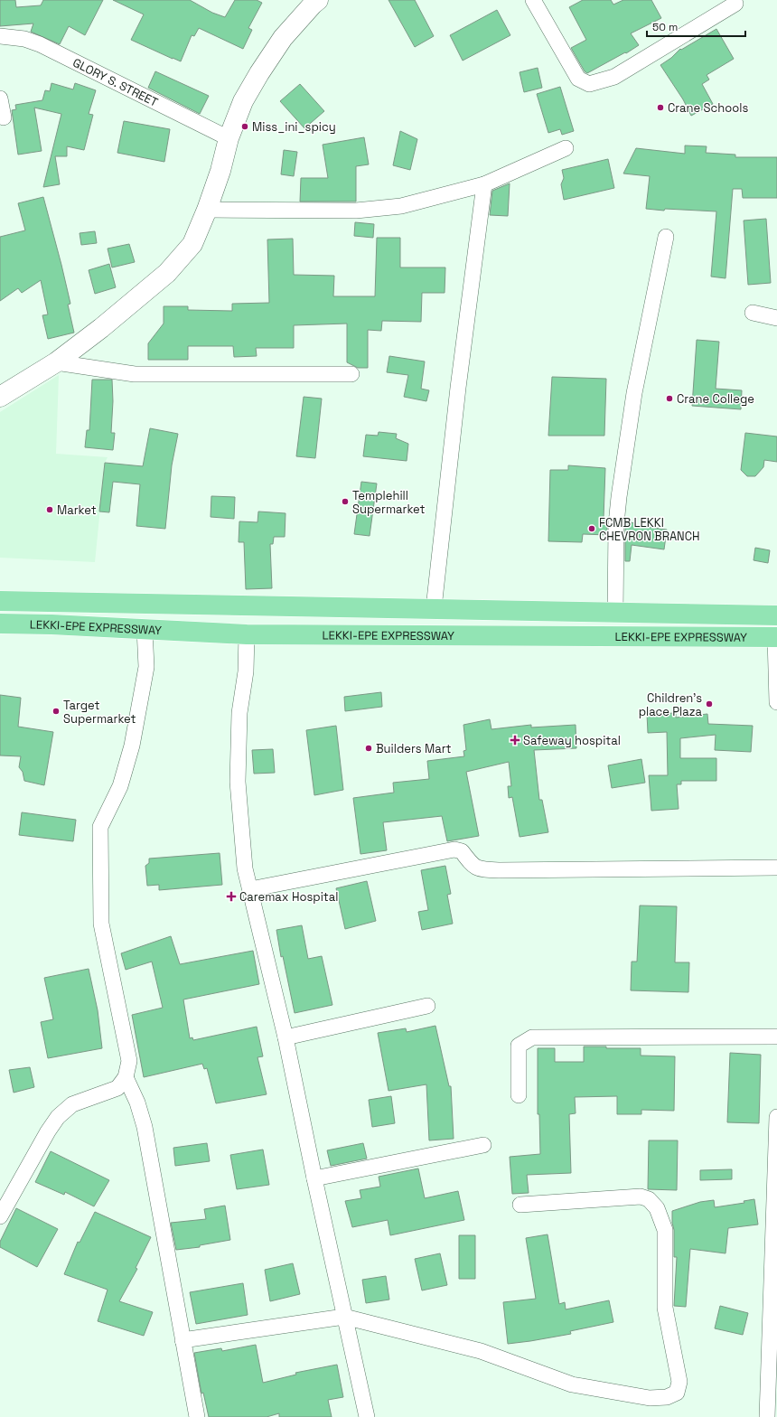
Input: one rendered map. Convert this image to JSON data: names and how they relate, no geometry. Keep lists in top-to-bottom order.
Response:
{
  "streets": {
    "highway": ["LEKKI-EPE EXPRESSWAY"],
    "street": ["GLORY S. STREET"]
  },
  "places": {
    "other": [
      "Crane Schools",
      "Miss_ini_spicy",
      "Crane College",
      "Templehill Supermarket",
      "Market",
      "FCMB LEKKI CHEVRON BRANCH",
      "Children's place Plaza",
      "Target Supermarket",
      "Builders Mart"
    ],
    "health": ["Safeway hospital", "Caremax Hospital"]
  },
  "scale_bar": "50 m"
}
